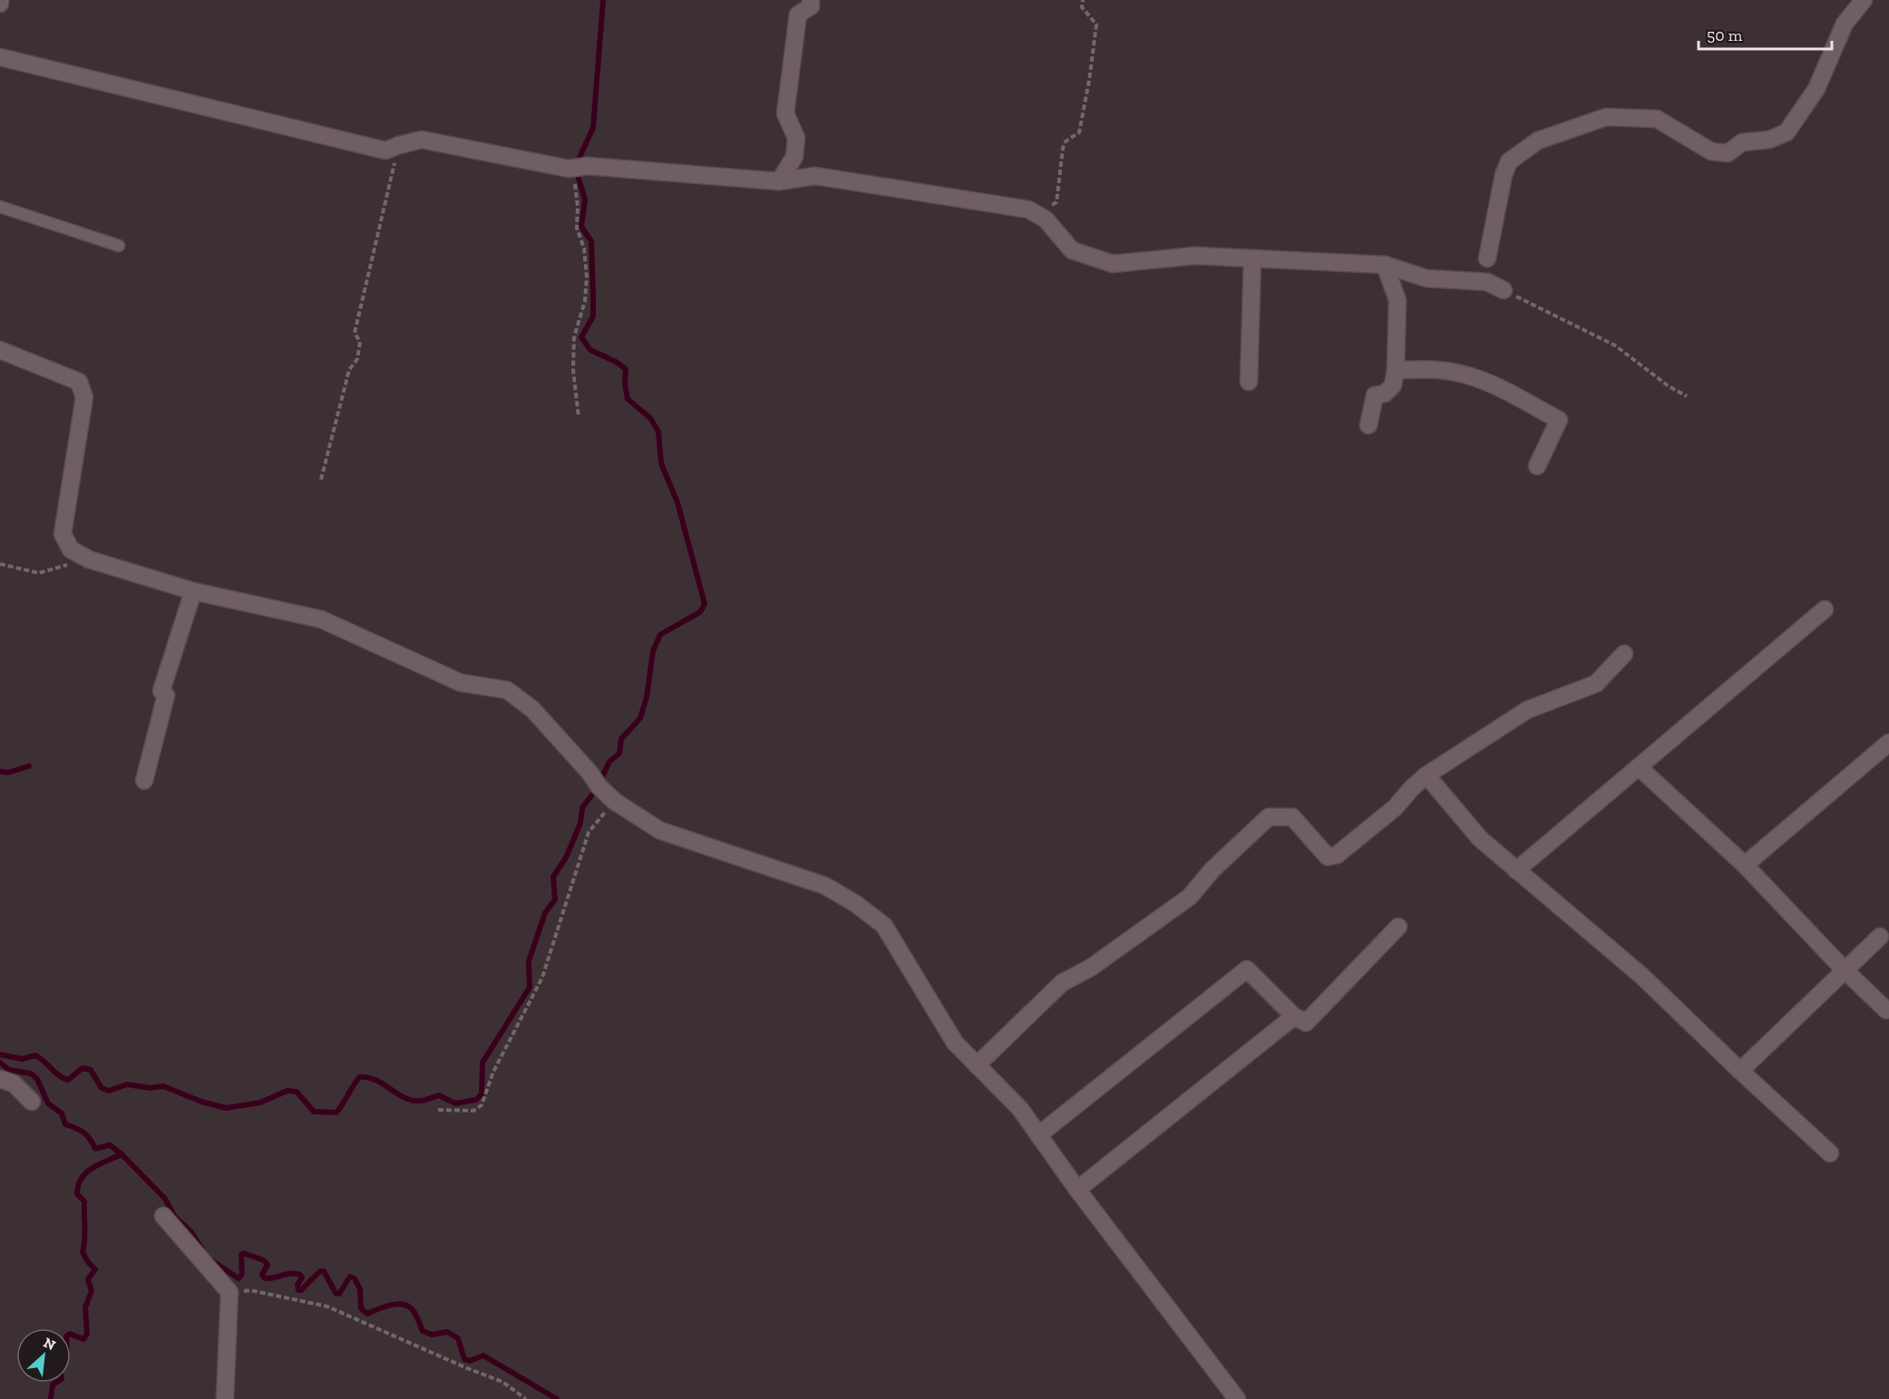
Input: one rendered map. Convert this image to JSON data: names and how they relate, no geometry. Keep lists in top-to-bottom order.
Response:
{
  "scale_bar": "50 m",
  "north": "top right"
}
